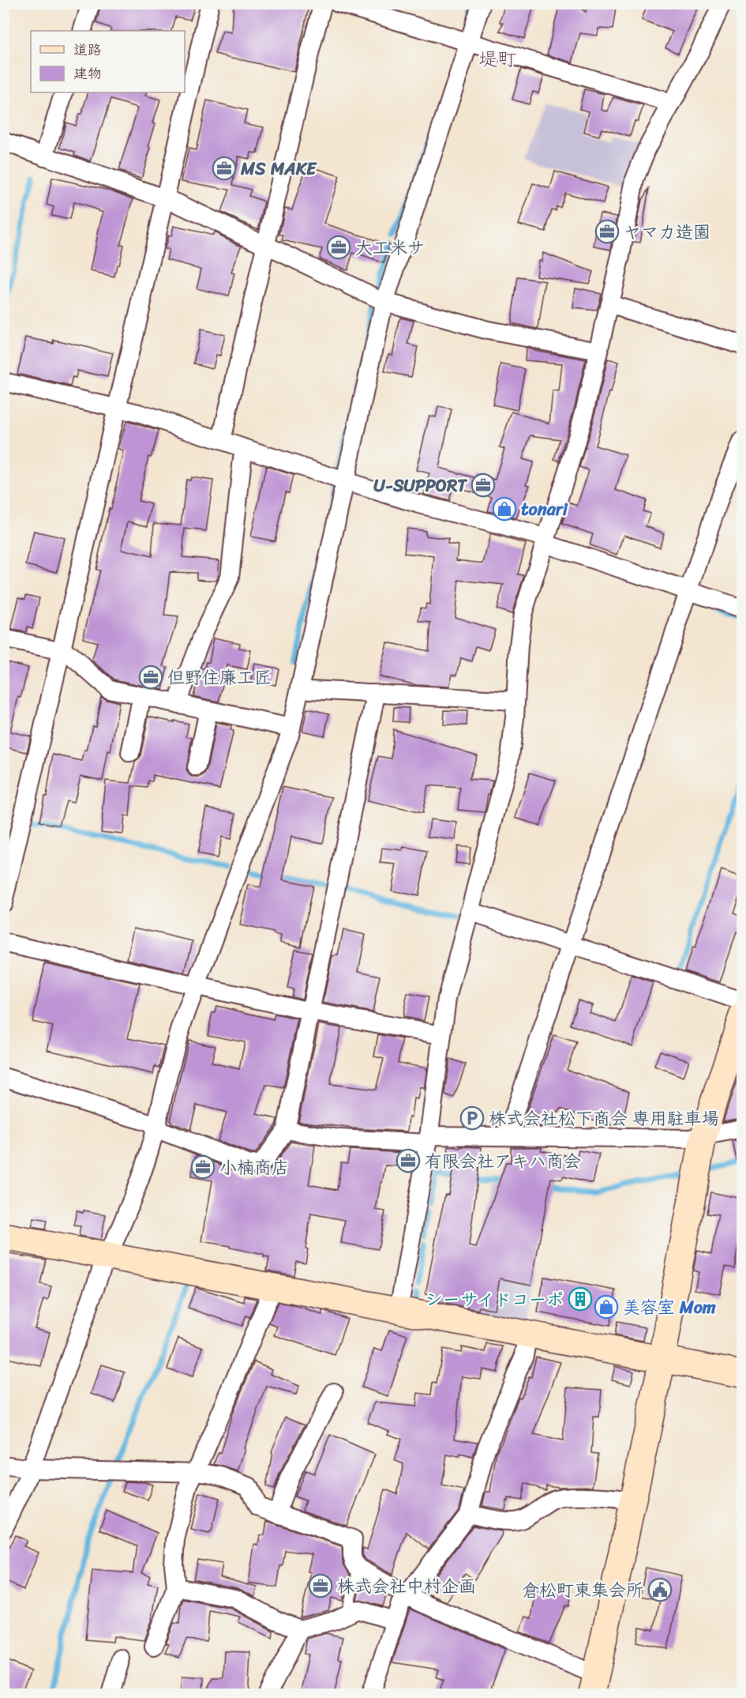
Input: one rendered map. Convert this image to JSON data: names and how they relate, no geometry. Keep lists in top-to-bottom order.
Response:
{
  "districts": ["堤町"],
  "places": {
    "office": [
      "MS MAKE",
      "ヤマカ造園",
      "大工米サ",
      "U-SUPPORT",
      "但野住廉工匠",
      "有限会社アキハ商会",
      "小楠商店",
      "株式会社中村企画"
    ],
    "shop": ["tonari", "美容室 Mom"],
    "parking": ["株式会社松下商会 専用駐車場"],
    "building": ["シーサイドコーポ"],
    "public building": ["倉松町東集会所"]
  },
  "legend": ["道路", "建物"]
}
